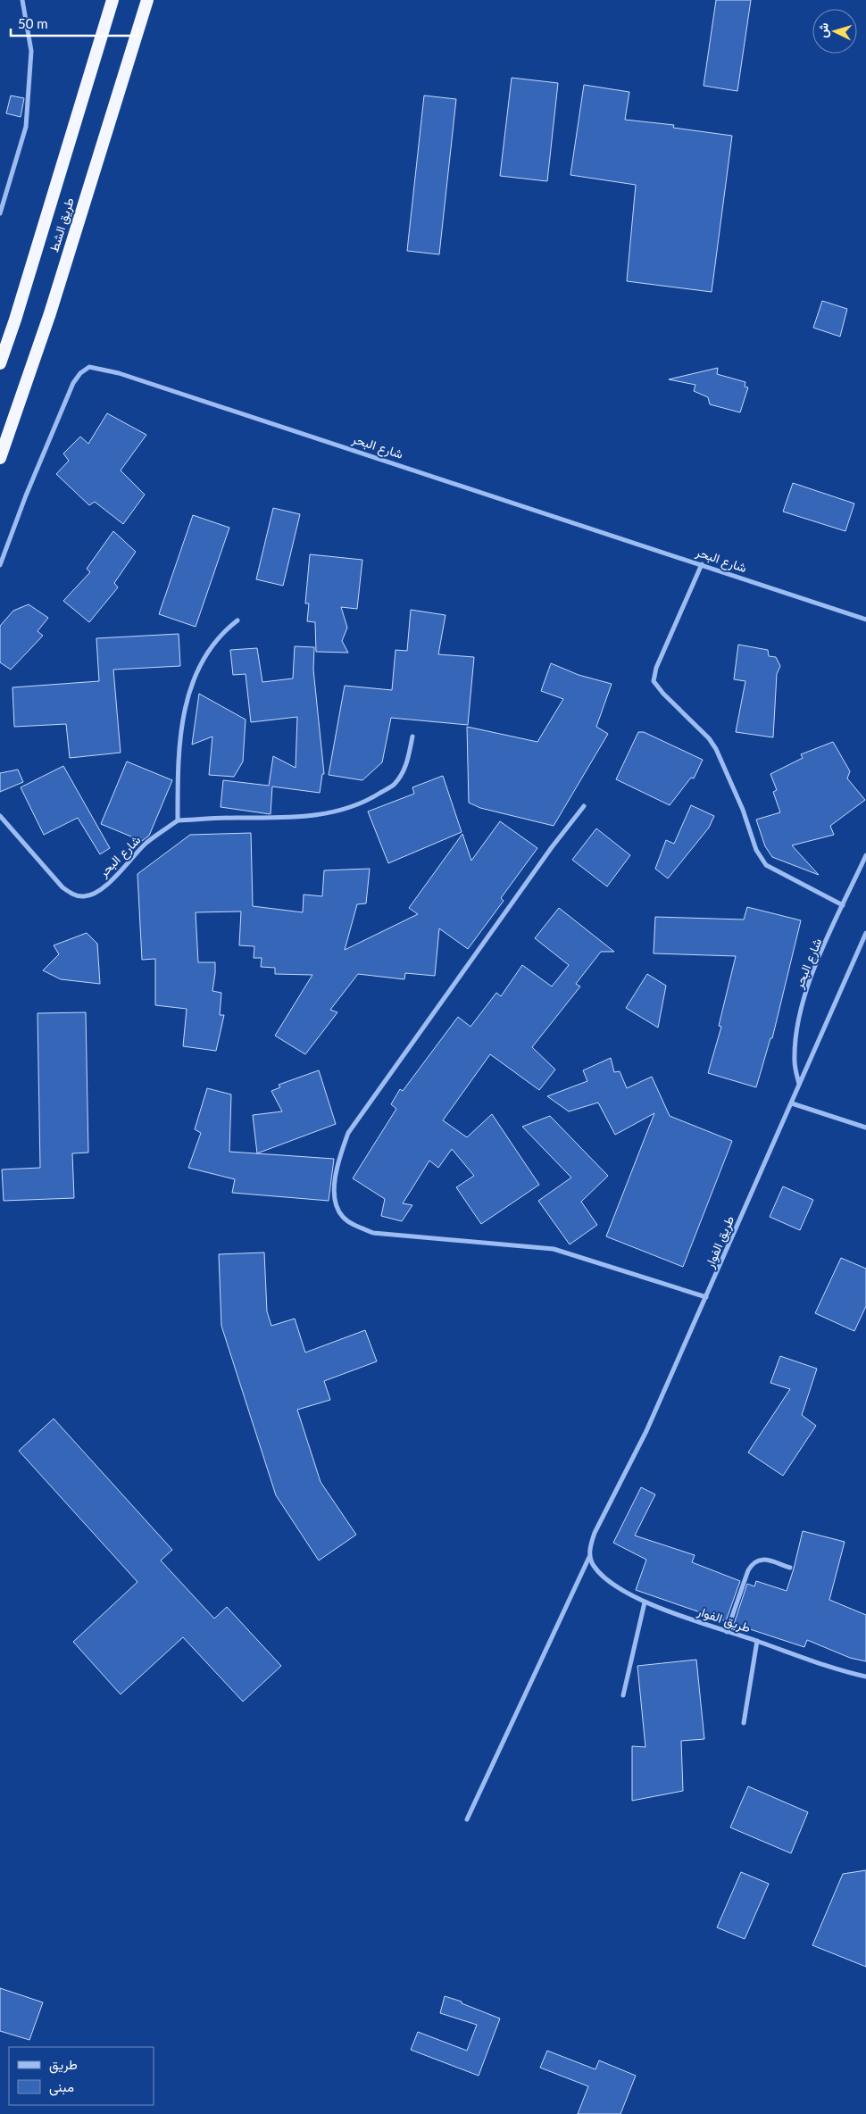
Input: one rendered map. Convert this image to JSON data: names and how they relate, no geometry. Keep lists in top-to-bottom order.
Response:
{
  "streets": {
    "highway": ["طريق الشط"],
    "street": ["شارع البحر", "طريق الفوار"]
  },
  "crossings": [
    ["شارع البحر", "طريق الفوار"]
  ],
  "legend": ["طريق", "مبنى"],
  "scale_bar": "50 m",
  "north": "left"
}
